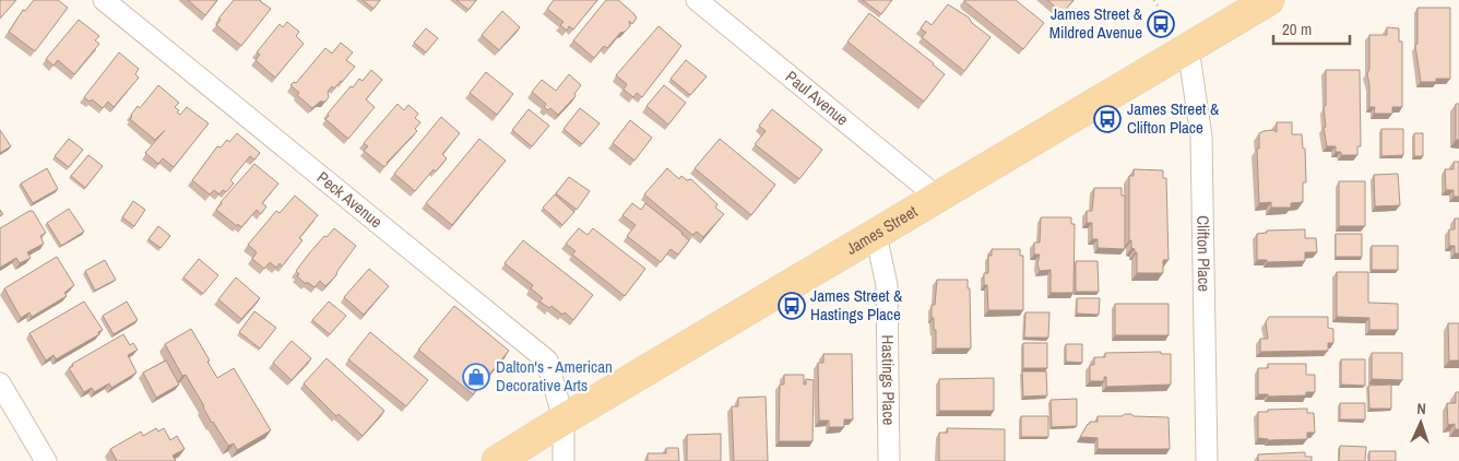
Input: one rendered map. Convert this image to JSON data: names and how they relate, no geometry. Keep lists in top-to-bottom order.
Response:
{
  "streets": {
    "main road": ["James Street"],
    "street": [
      "Paul Avenue",
      "Peck Avenue",
      "Clifton Place",
      "Hastings Place"
    ]
  },
  "crossings": [
    ["Paul Avenue", "James Street"],
    ["Peck Avenue", "James Street"],
    ["James Street", "Clifton Place"],
    ["James Street", "Hastings Place"]
  ],
  "places": {
    "bus stop": ["James Street & Mildred Avenue", "James Street & Clifton Place", "James Street & Hastings Place"],
    "shop": ["Dalton's - American Decorative Arts"]
  },
  "scale_bar": "20 m",
  "north": "top"
}
